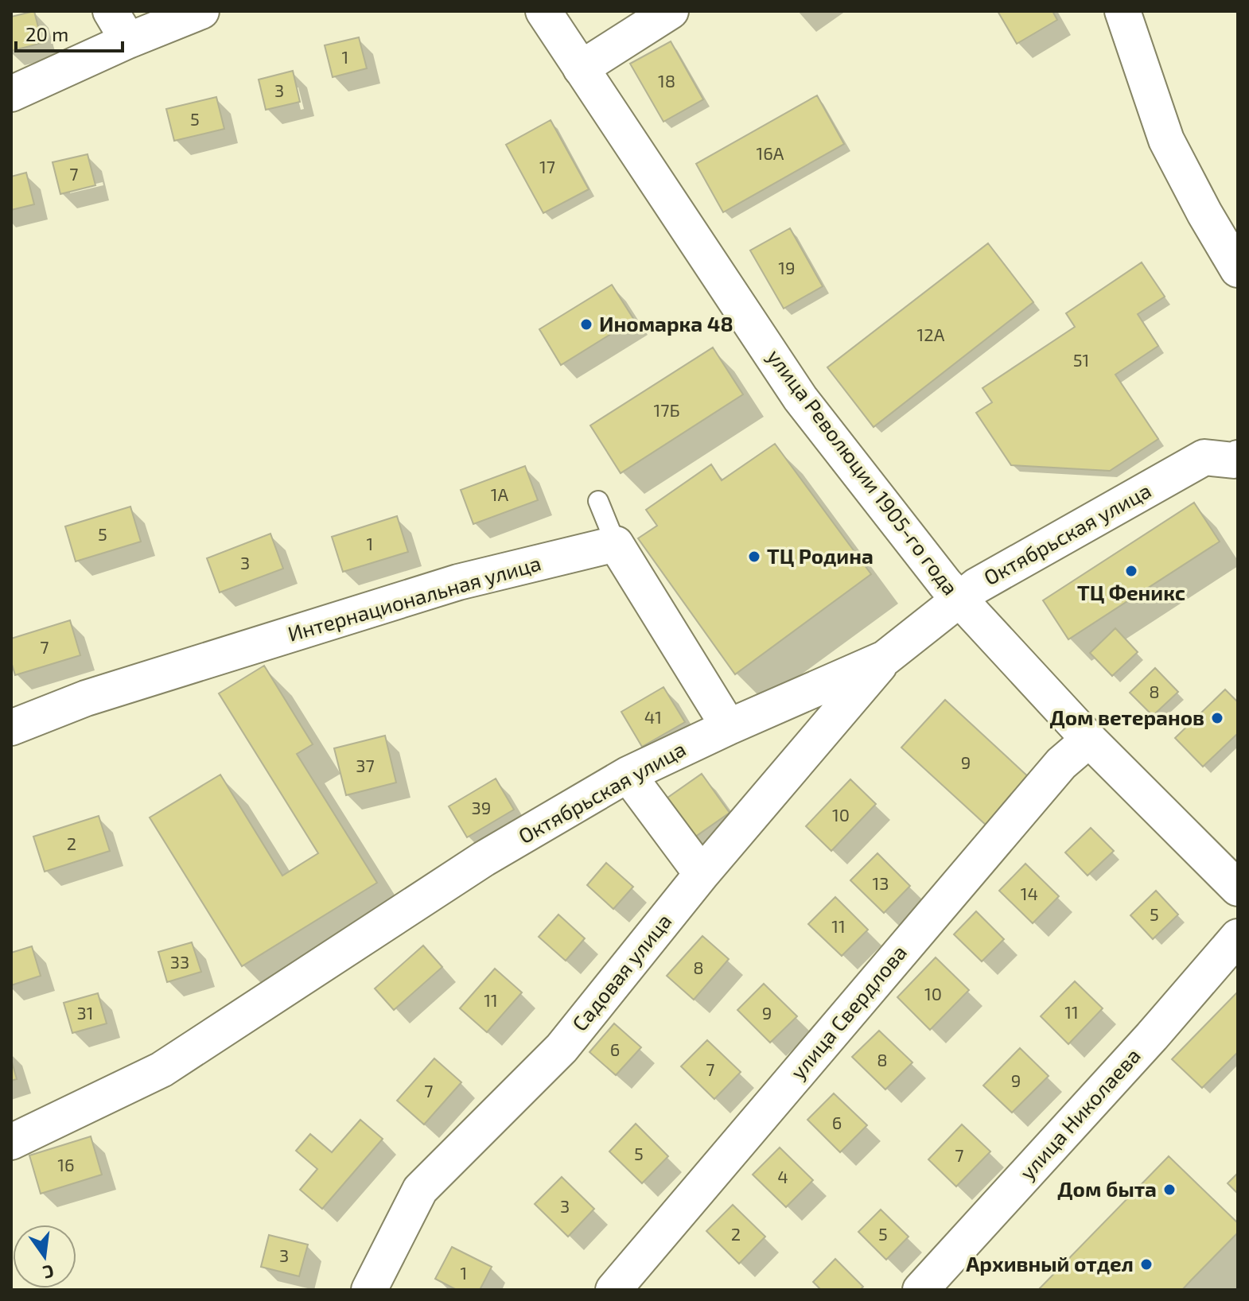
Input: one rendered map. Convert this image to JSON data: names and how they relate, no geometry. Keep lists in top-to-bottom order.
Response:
{
  "streets": {
    "street": [
      "улица Революции 1905-го года",
      "Октябрьская улица",
      "Интернациональная улица",
      "Садовая улица",
      "улица Свердлова",
      "улица Николаева"
    ]
  },
  "crossings": [
    ["улица Революции 1905-го года", "Октябрьская улица"],
    ["улица Революции 1905-го года", "улица Свердлова"],
    ["Октябрьская улица", "Садовая улица"]
  ],
  "places": [
    "Иномарка 48",
    "ТЦ Родина",
    "ТЦ Феникс",
    "Дом ветеранов",
    "Дом быта",
    "Архивный отдел"
  ],
  "house_numbers": [
    "1",
    "18",
    "3",
    "5",
    "16А",
    "17",
    "7",
    "19",
    "12А",
    "51",
    "17Б",
    "1А",
    "5",
    "1",
    "3",
    "7",
    "8",
    "41",
    "9",
    "37",
    "39",
    "10",
    "2",
    "13",
    "14",
    "5",
    "11",
    "33",
    "8",
    "10",
    "11",
    "11",
    "31",
    "9",
    "6",
    "8",
    "7",
    "9",
    "7",
    "6",
    "5",
    "7",
    "16",
    "4",
    "3",
    "2",
    "5",
    "3",
    "1"
  ],
  "scale_bar": "20 m",
  "north": "bottom"
}
